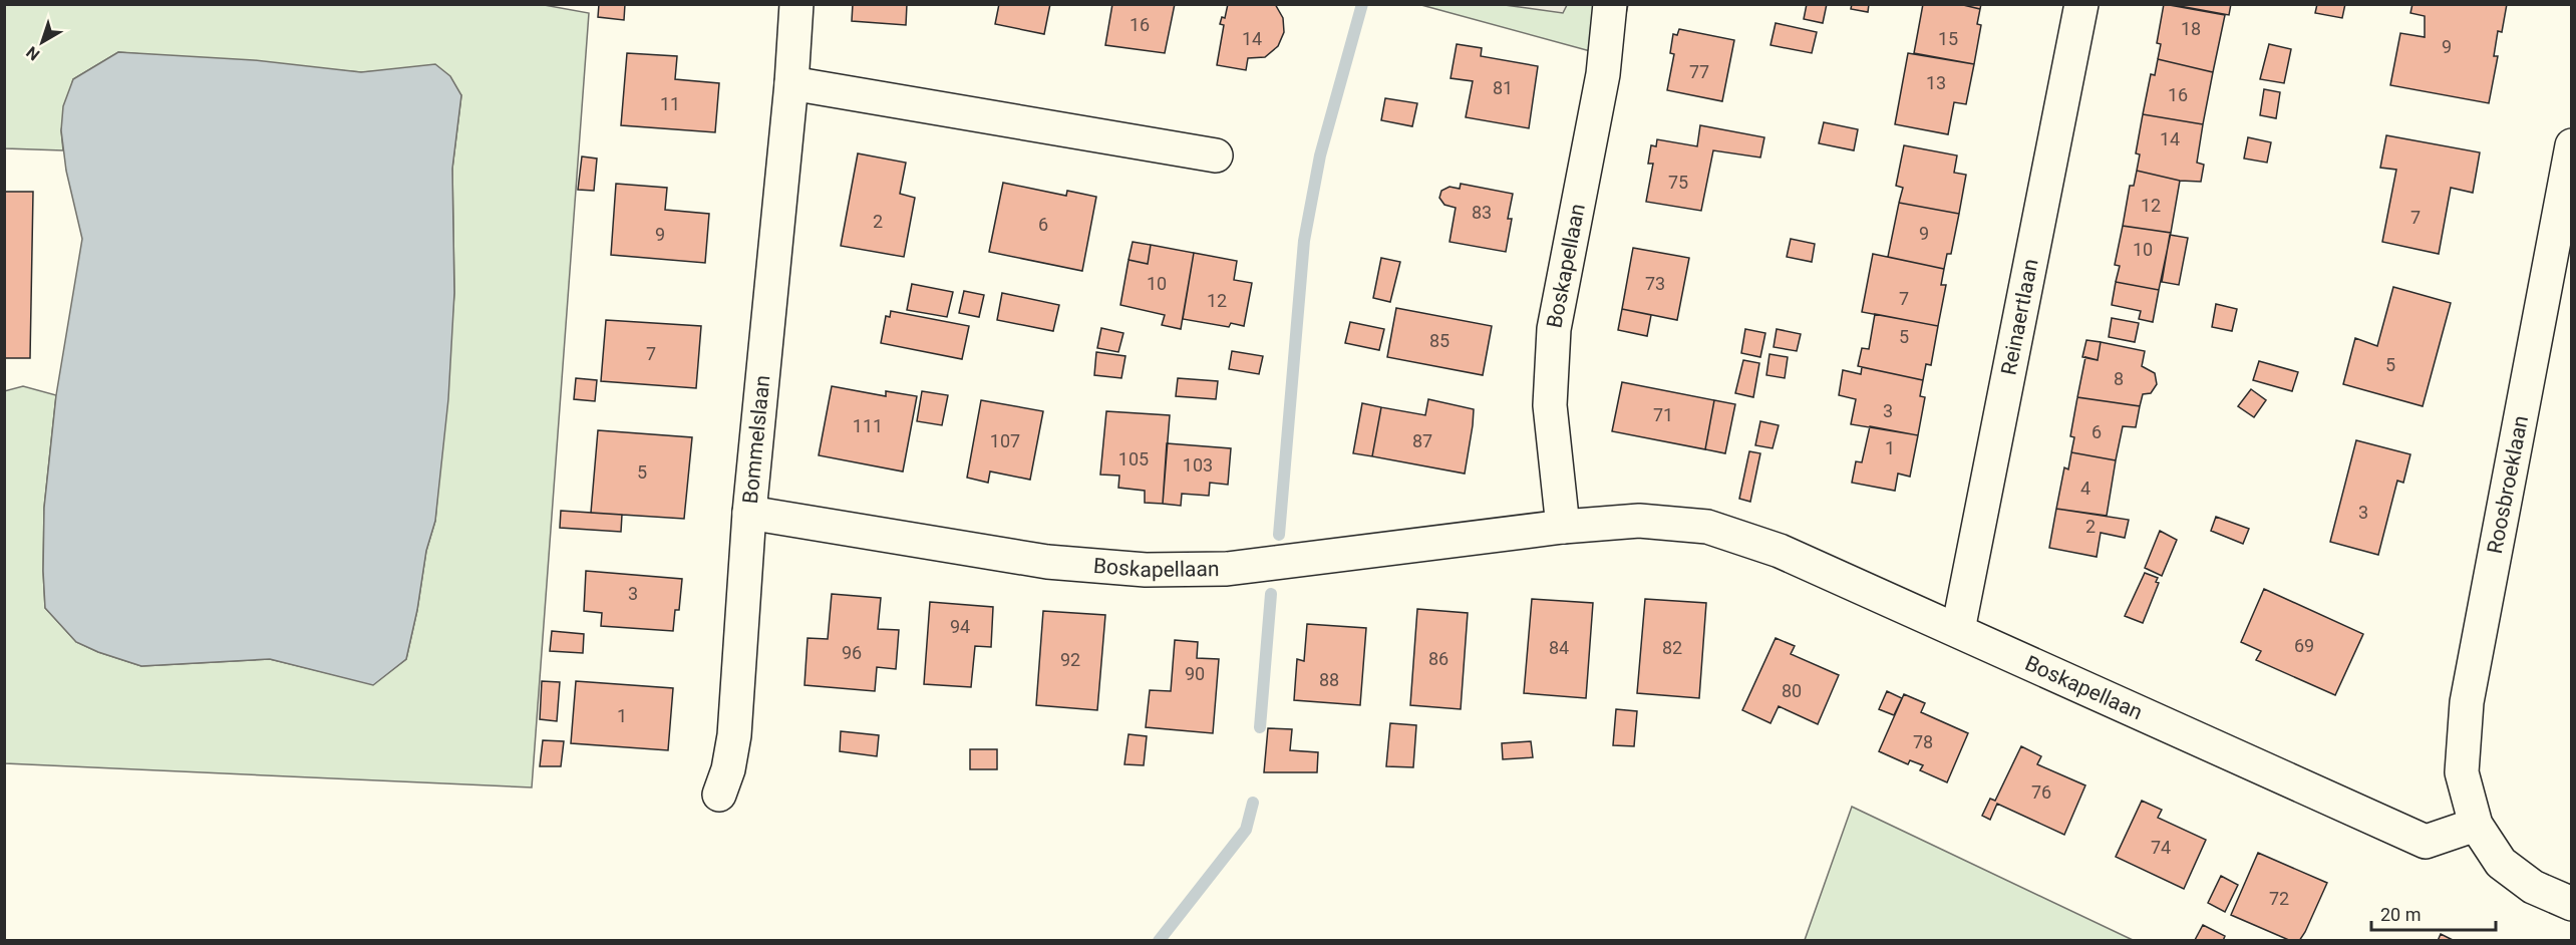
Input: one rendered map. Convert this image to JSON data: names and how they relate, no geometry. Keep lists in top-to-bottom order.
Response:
{
  "streets": {
    "street": [
      "Boskapellaan",
      "Reinaertlaan",
      "Bommelslaan",
      "Roosbroeklaan"
    ]
  },
  "crossings": [
    ["Boskapellaan", "Reinaertlaan"],
    ["Boskapellaan", "Bommelslaan"],
    ["Boskapellaan", "Roosbroeklaan"]
  ],
  "house_numbers": [
    "16",
    "18",
    "14",
    "15",
    "9",
    "77",
    "13",
    "81",
    "16",
    "11",
    "14",
    "75",
    "12",
    "83",
    "7",
    "2",
    "6",
    "9",
    "9",
    "10",
    "10",
    "73",
    "7",
    "12",
    "5",
    "85",
    "7",
    "5",
    "8",
    "3",
    "71",
    "111",
    "6",
    "107",
    "87",
    "1",
    "105",
    "103",
    "5",
    "4",
    "3",
    "2",
    "3",
    "94",
    "69",
    "84",
    "82",
    "96",
    "86",
    "92",
    "90",
    "88",
    "80",
    "1",
    "78",
    "76",
    "74",
    "72"
  ],
  "scale_bar": "20 m",
  "north": "bottom left"
}
